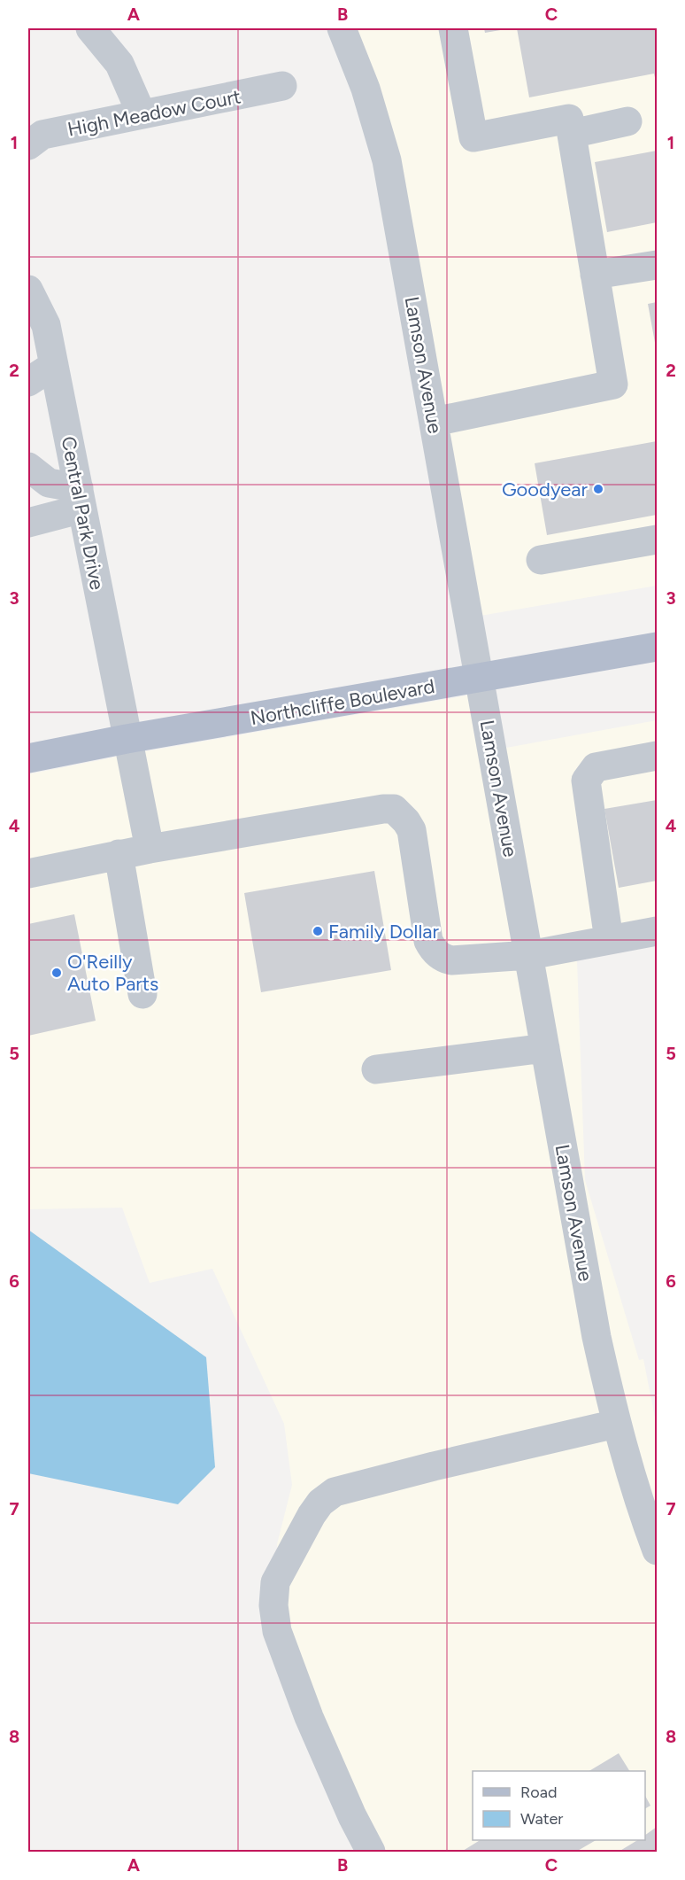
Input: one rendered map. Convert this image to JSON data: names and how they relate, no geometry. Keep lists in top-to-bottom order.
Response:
{
  "streets": {
    "main road": ["Northcliffe Boulevard"],
    "street": ["High Meadow Court", "Lamson Avenue", "Central Park Drive"]
  },
  "crossings": [
    ["Lamson Avenue", "Northcliffe Boulevard"],
    ["Central Park Drive", "Northcliffe Boulevard"]
  ],
  "places": ["Goodyear", "Family Dollar", "O'Reilly Auto Parts"],
  "legend": ["Road", "Water"],
  "grid": {
    "columns": ["A", "B", "C"],
    "rows": [
      "1",
      "2",
      "3",
      "4",
      "5",
      "6",
      "7",
      "8"
    ]
  }
}
